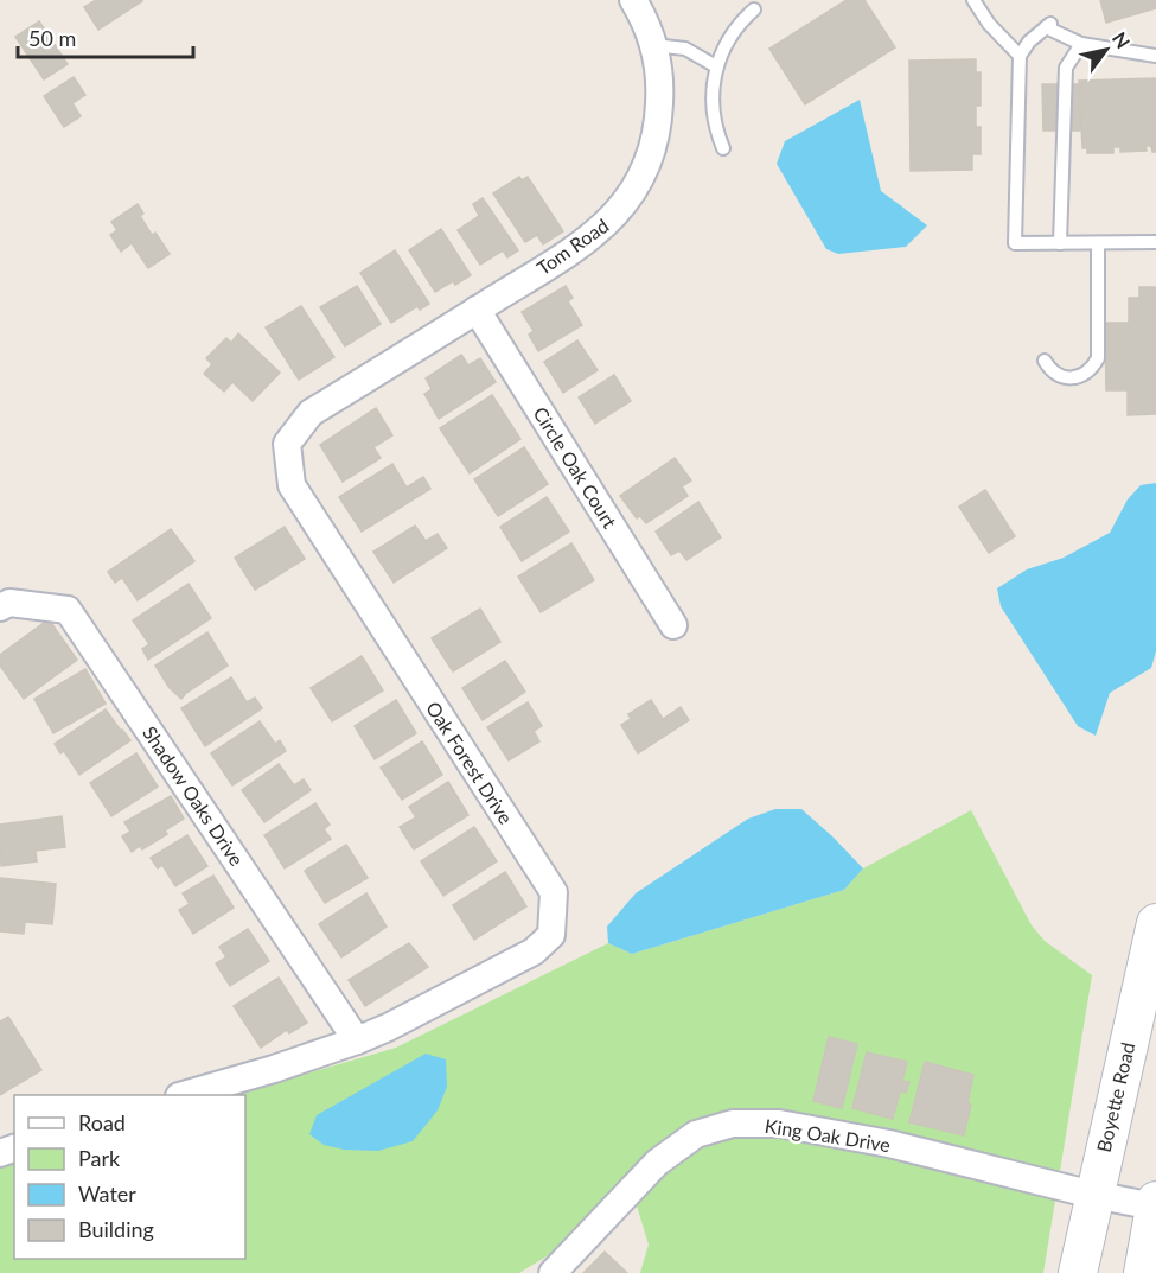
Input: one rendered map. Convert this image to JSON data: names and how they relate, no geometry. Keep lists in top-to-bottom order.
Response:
{
  "streets": {
    "main road": ["Boyette Road"],
    "street": [
      "Tom Road",
      "Circle Oak Court",
      "Oak Forest Drive",
      "Shadow Oaks Drive",
      "King Oak Drive"
    ]
  },
  "crossings": [
    ["Tom Road", "Circle Oak Court"],
    ["Tom Road", "Oak Forest Drive"],
    ["Circle Oak Court", "Oak Forest Drive"],
    ["Oak Forest Drive", "Shadow Oaks Drive"],
    ["Boyette Road", "King Oak Drive"]
  ],
  "legend": [
    "Road",
    "Park",
    "Water",
    "Building"
  ],
  "scale_bar": "50 m",
  "north": "top right"
}
